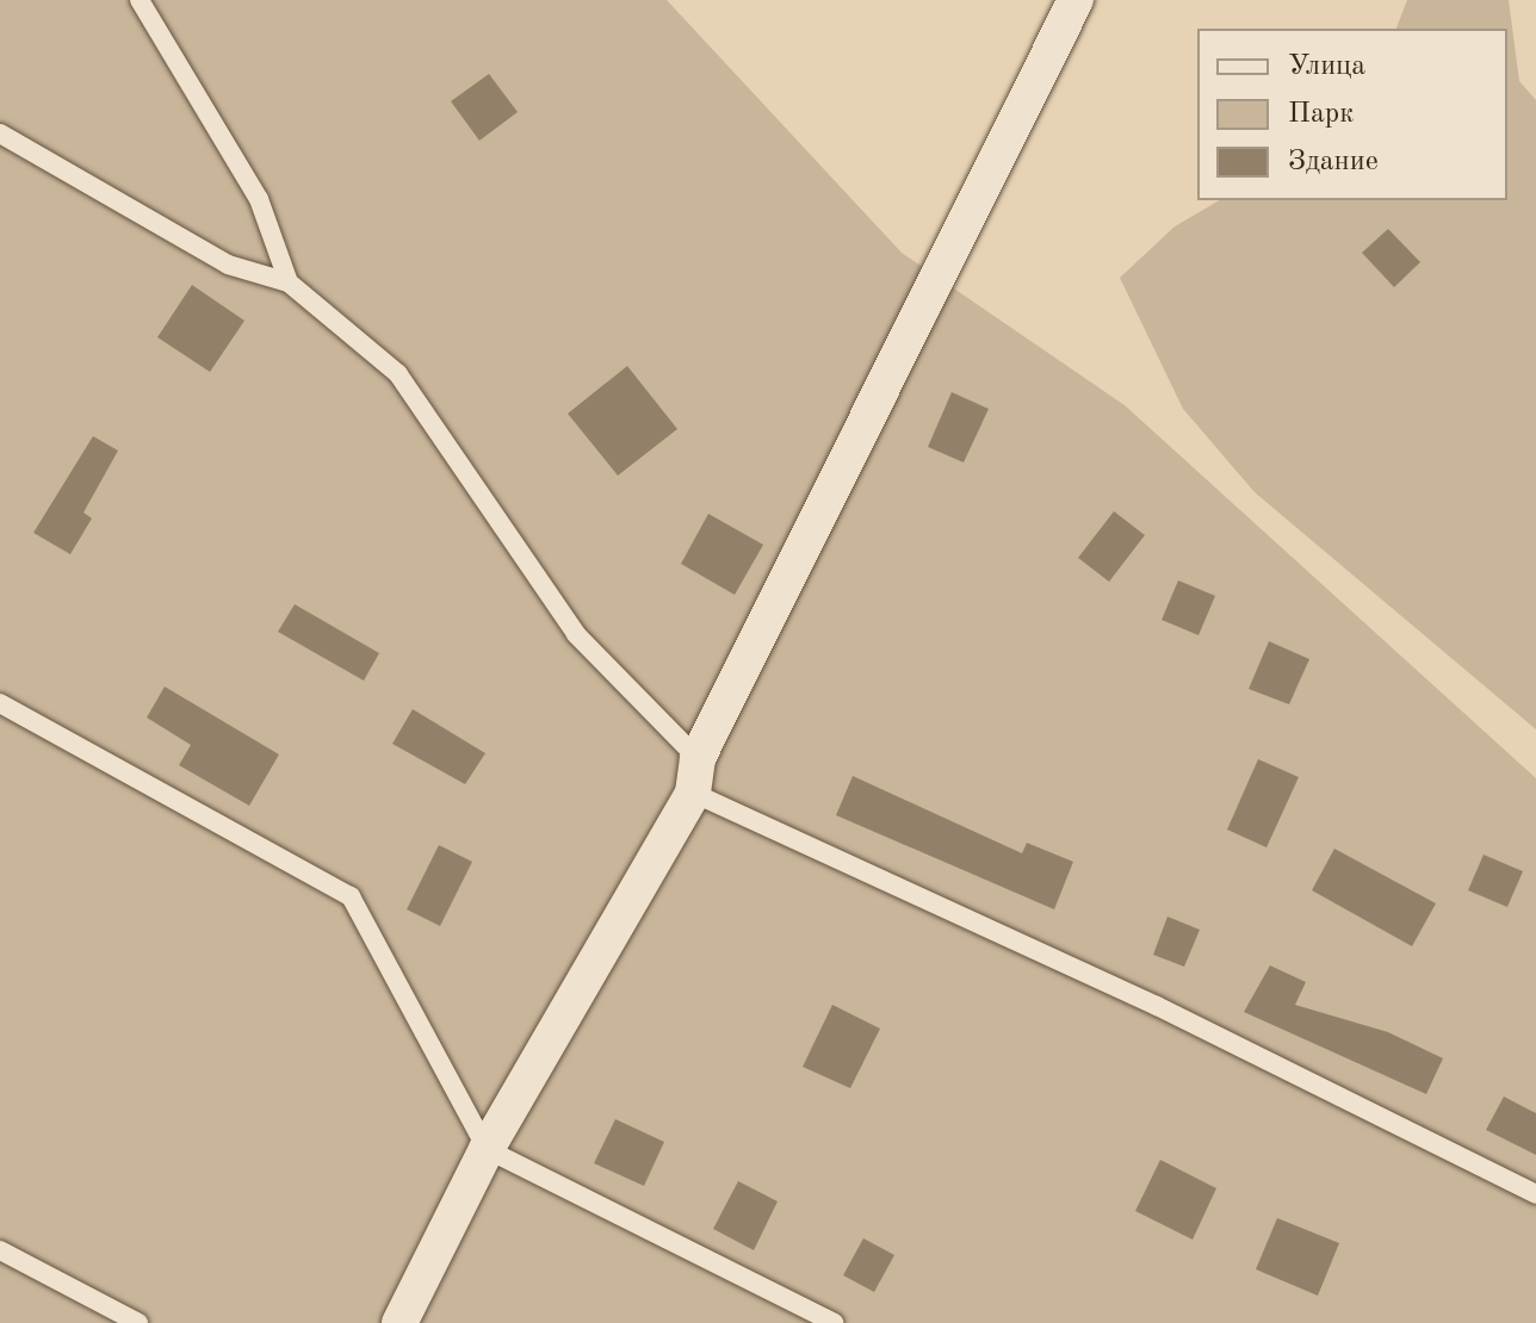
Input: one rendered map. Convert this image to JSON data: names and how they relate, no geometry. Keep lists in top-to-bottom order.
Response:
{
  "legend": ["Улица", "Парк", "Здание"]
}
